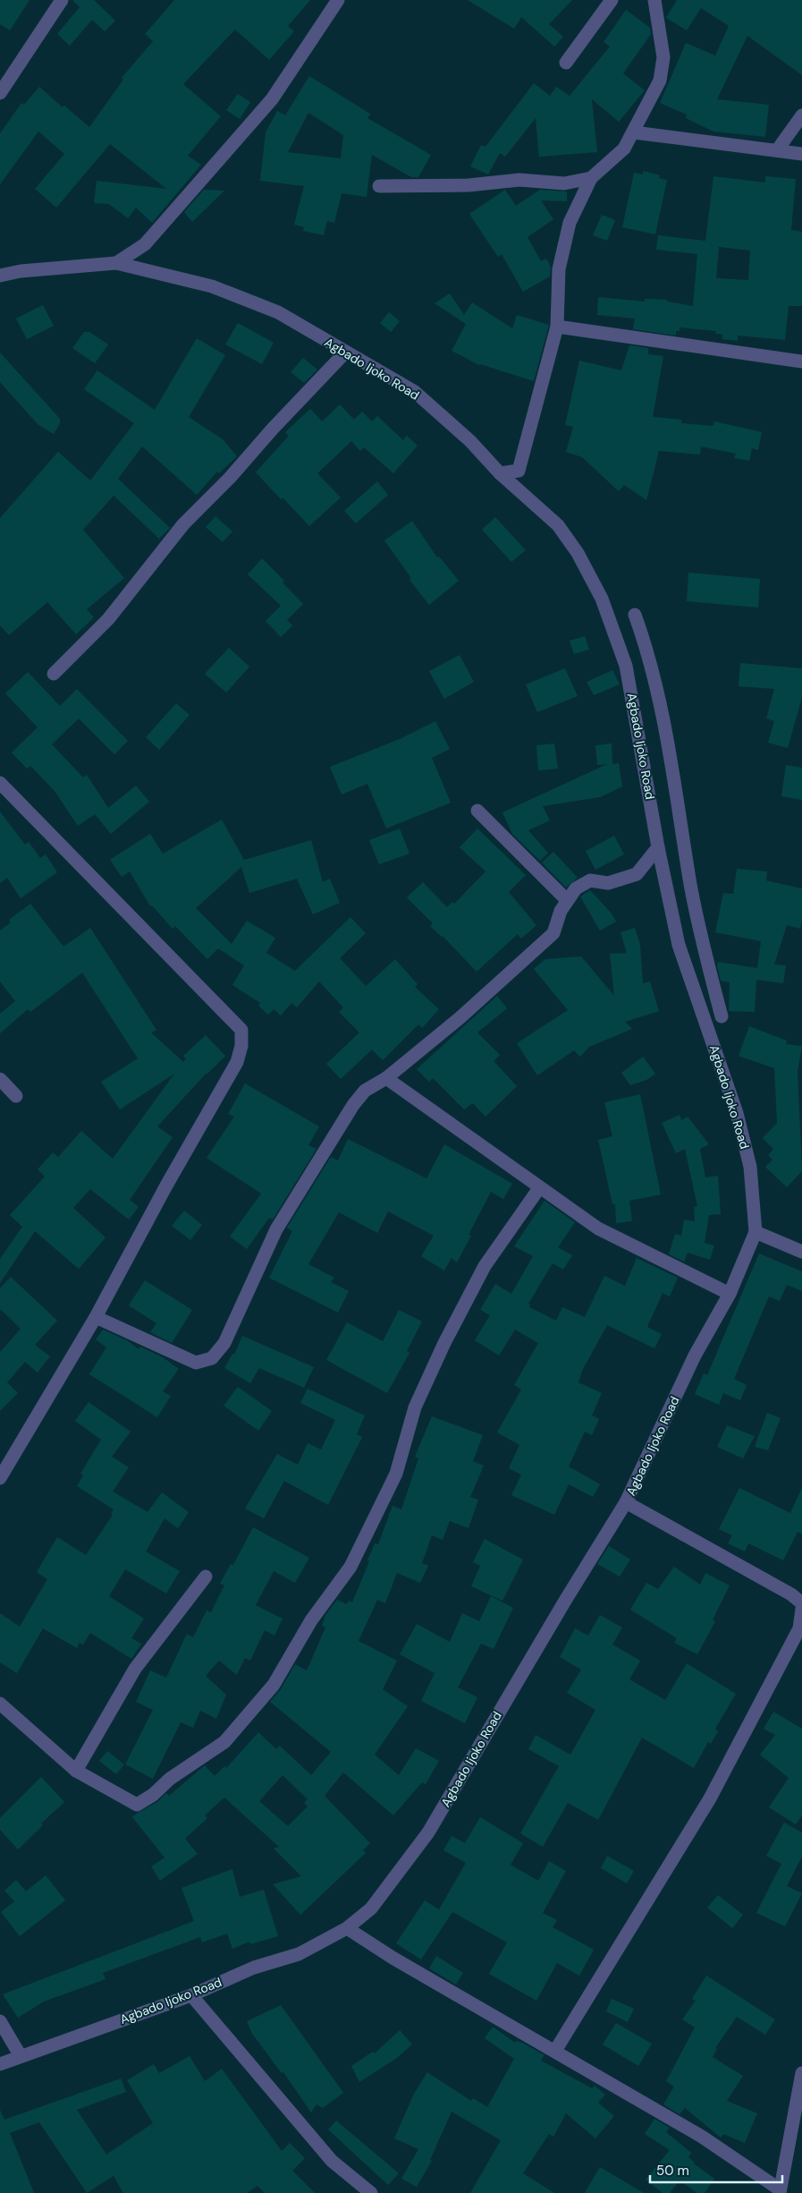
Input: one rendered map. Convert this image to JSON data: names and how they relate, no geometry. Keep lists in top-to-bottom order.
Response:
{
  "streets": {
    "street": ["Agbado Ijoko Road"]
  },
  "scale_bar": "50 m"
}
